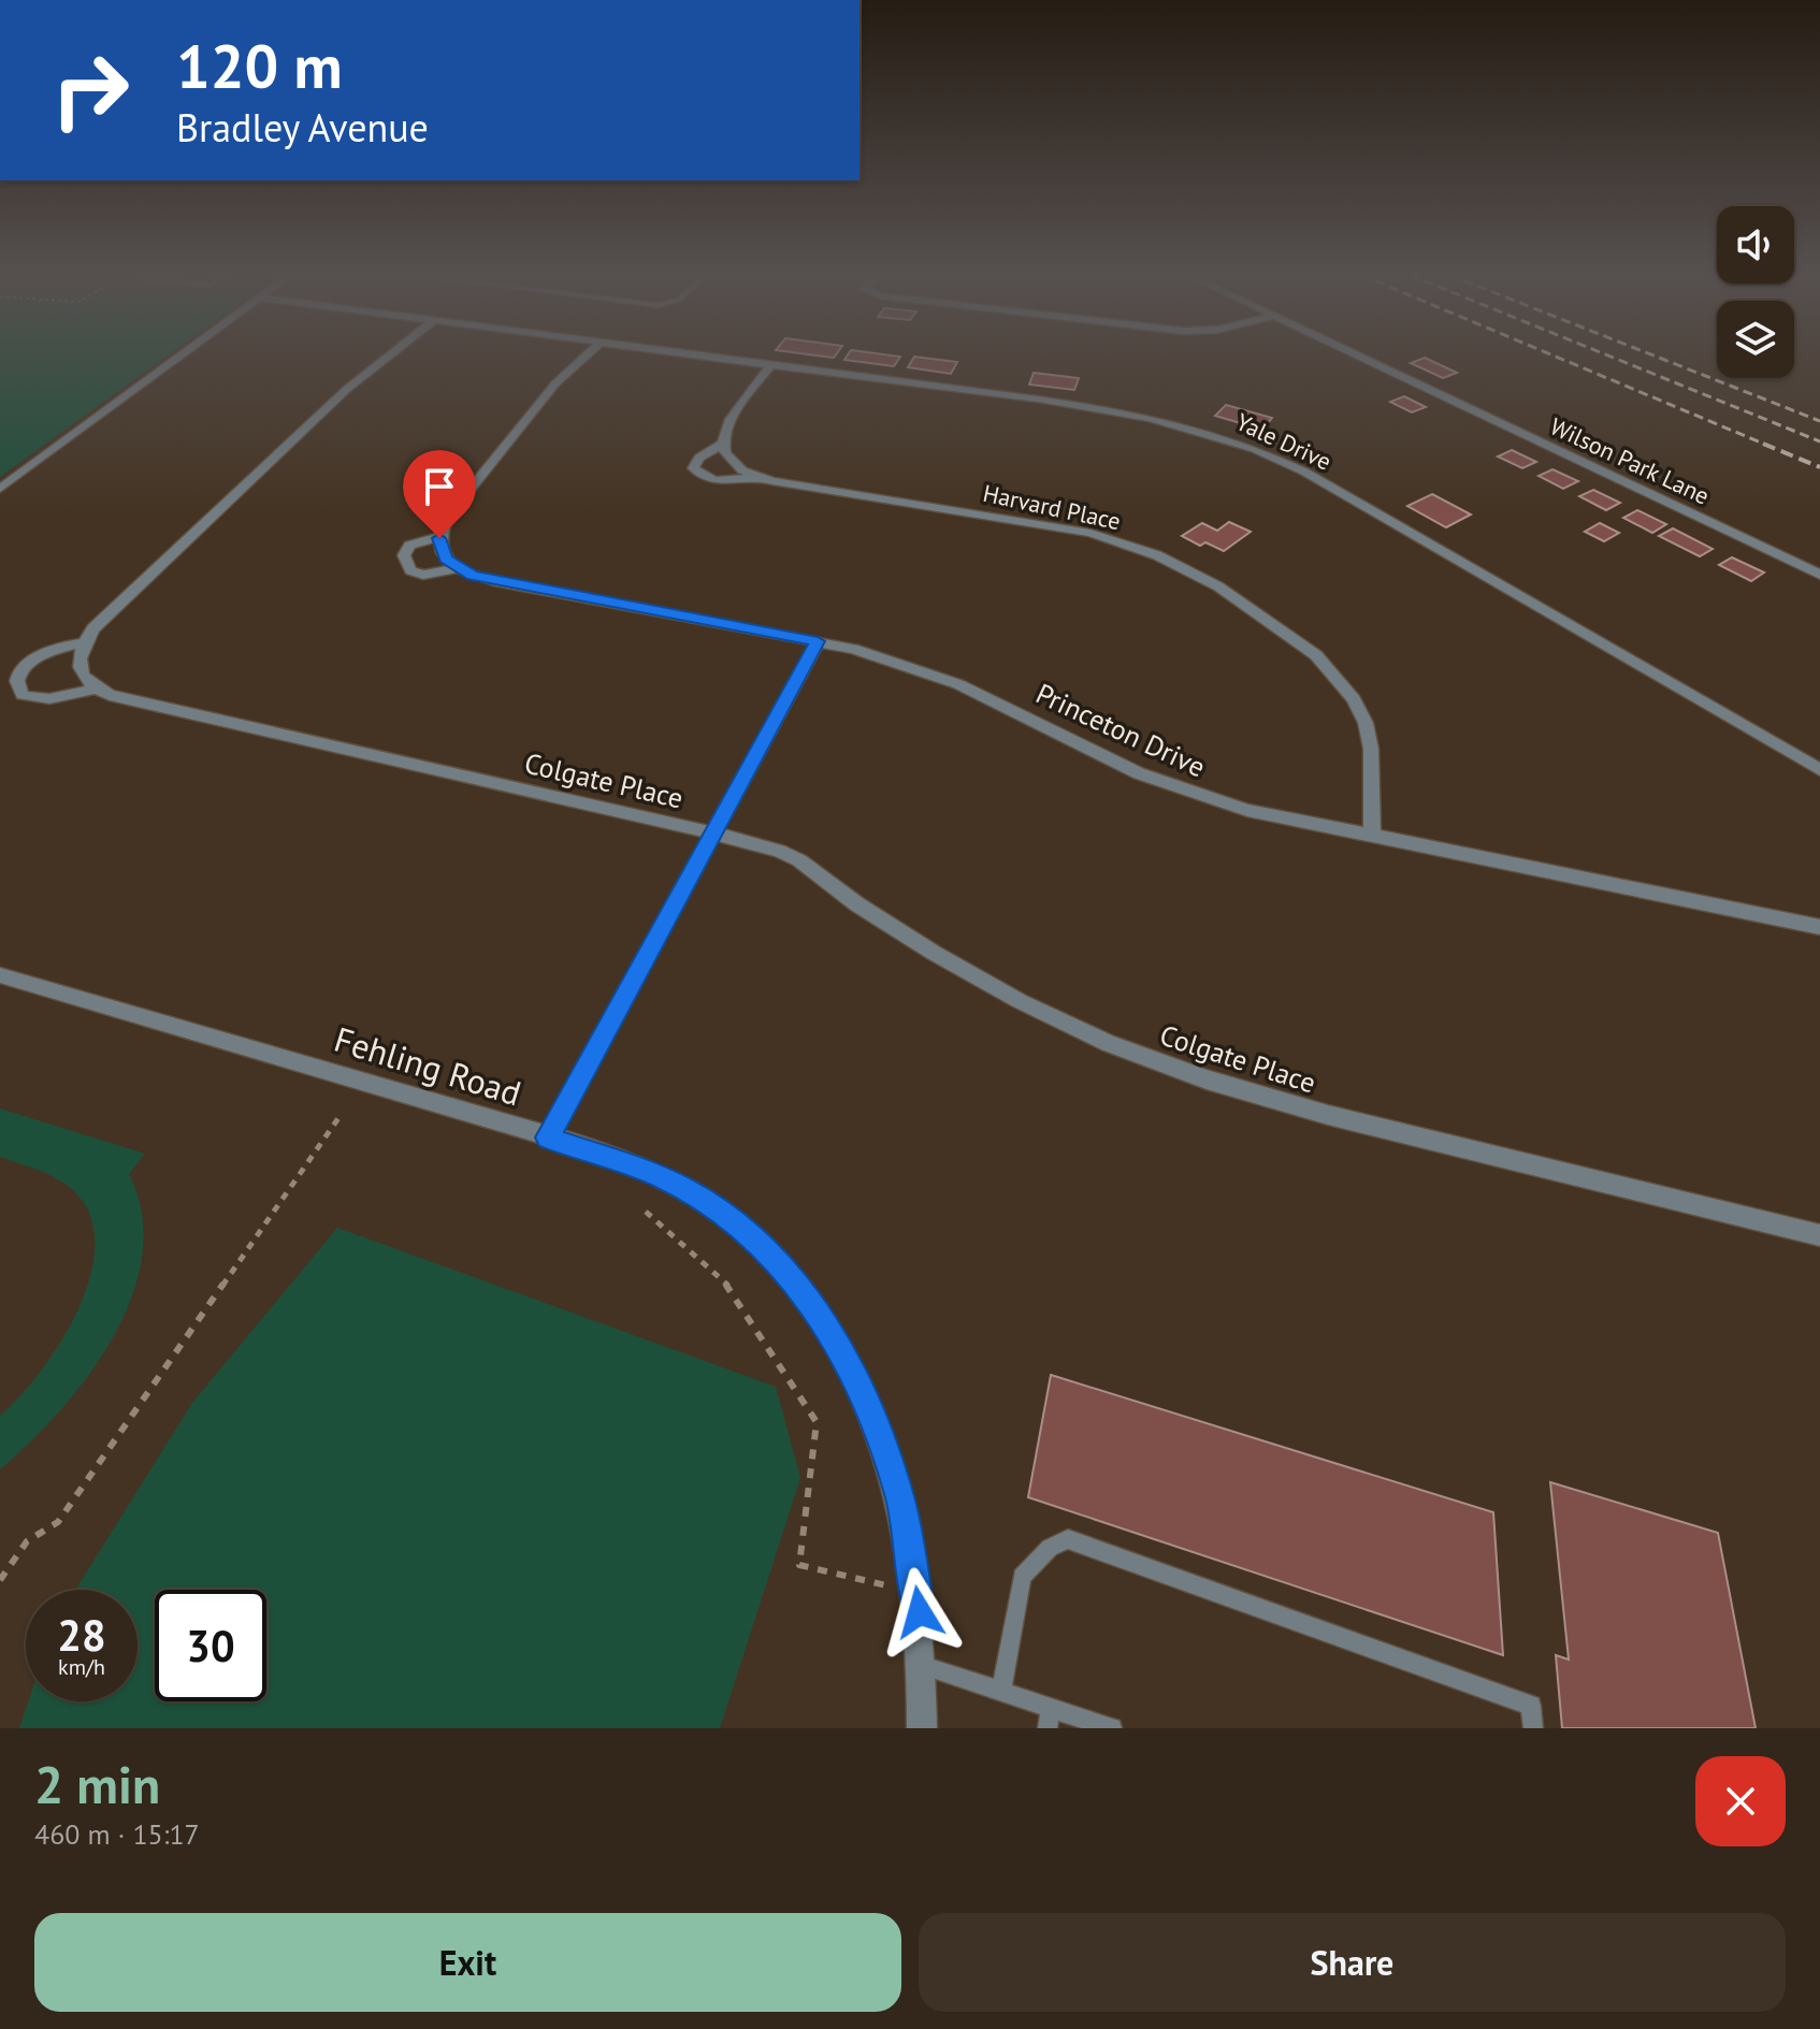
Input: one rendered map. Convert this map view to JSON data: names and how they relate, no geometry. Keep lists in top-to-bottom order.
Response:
{
  "streets": {
    "street": [
      "Yale Drive",
      "Wilson Park Lane",
      "Harvard Place",
      "Princeton Drive",
      "Colgate Place",
      "Fehling Road"
    ]
  },
  "crossings": [
    ["Yale Drive", "Harvard Place"],
    ["Harvard Place", "Princeton Drive"]
  ],
  "page": {
    "turn": ["120 m", "Bradley Avenue"],
    "speed": "28 km/h",
    "limit": "30",
    "heading": ["2 min", "460 m · 15:17"],
    "buttons": ["Exit", "Share"]
  }
}
